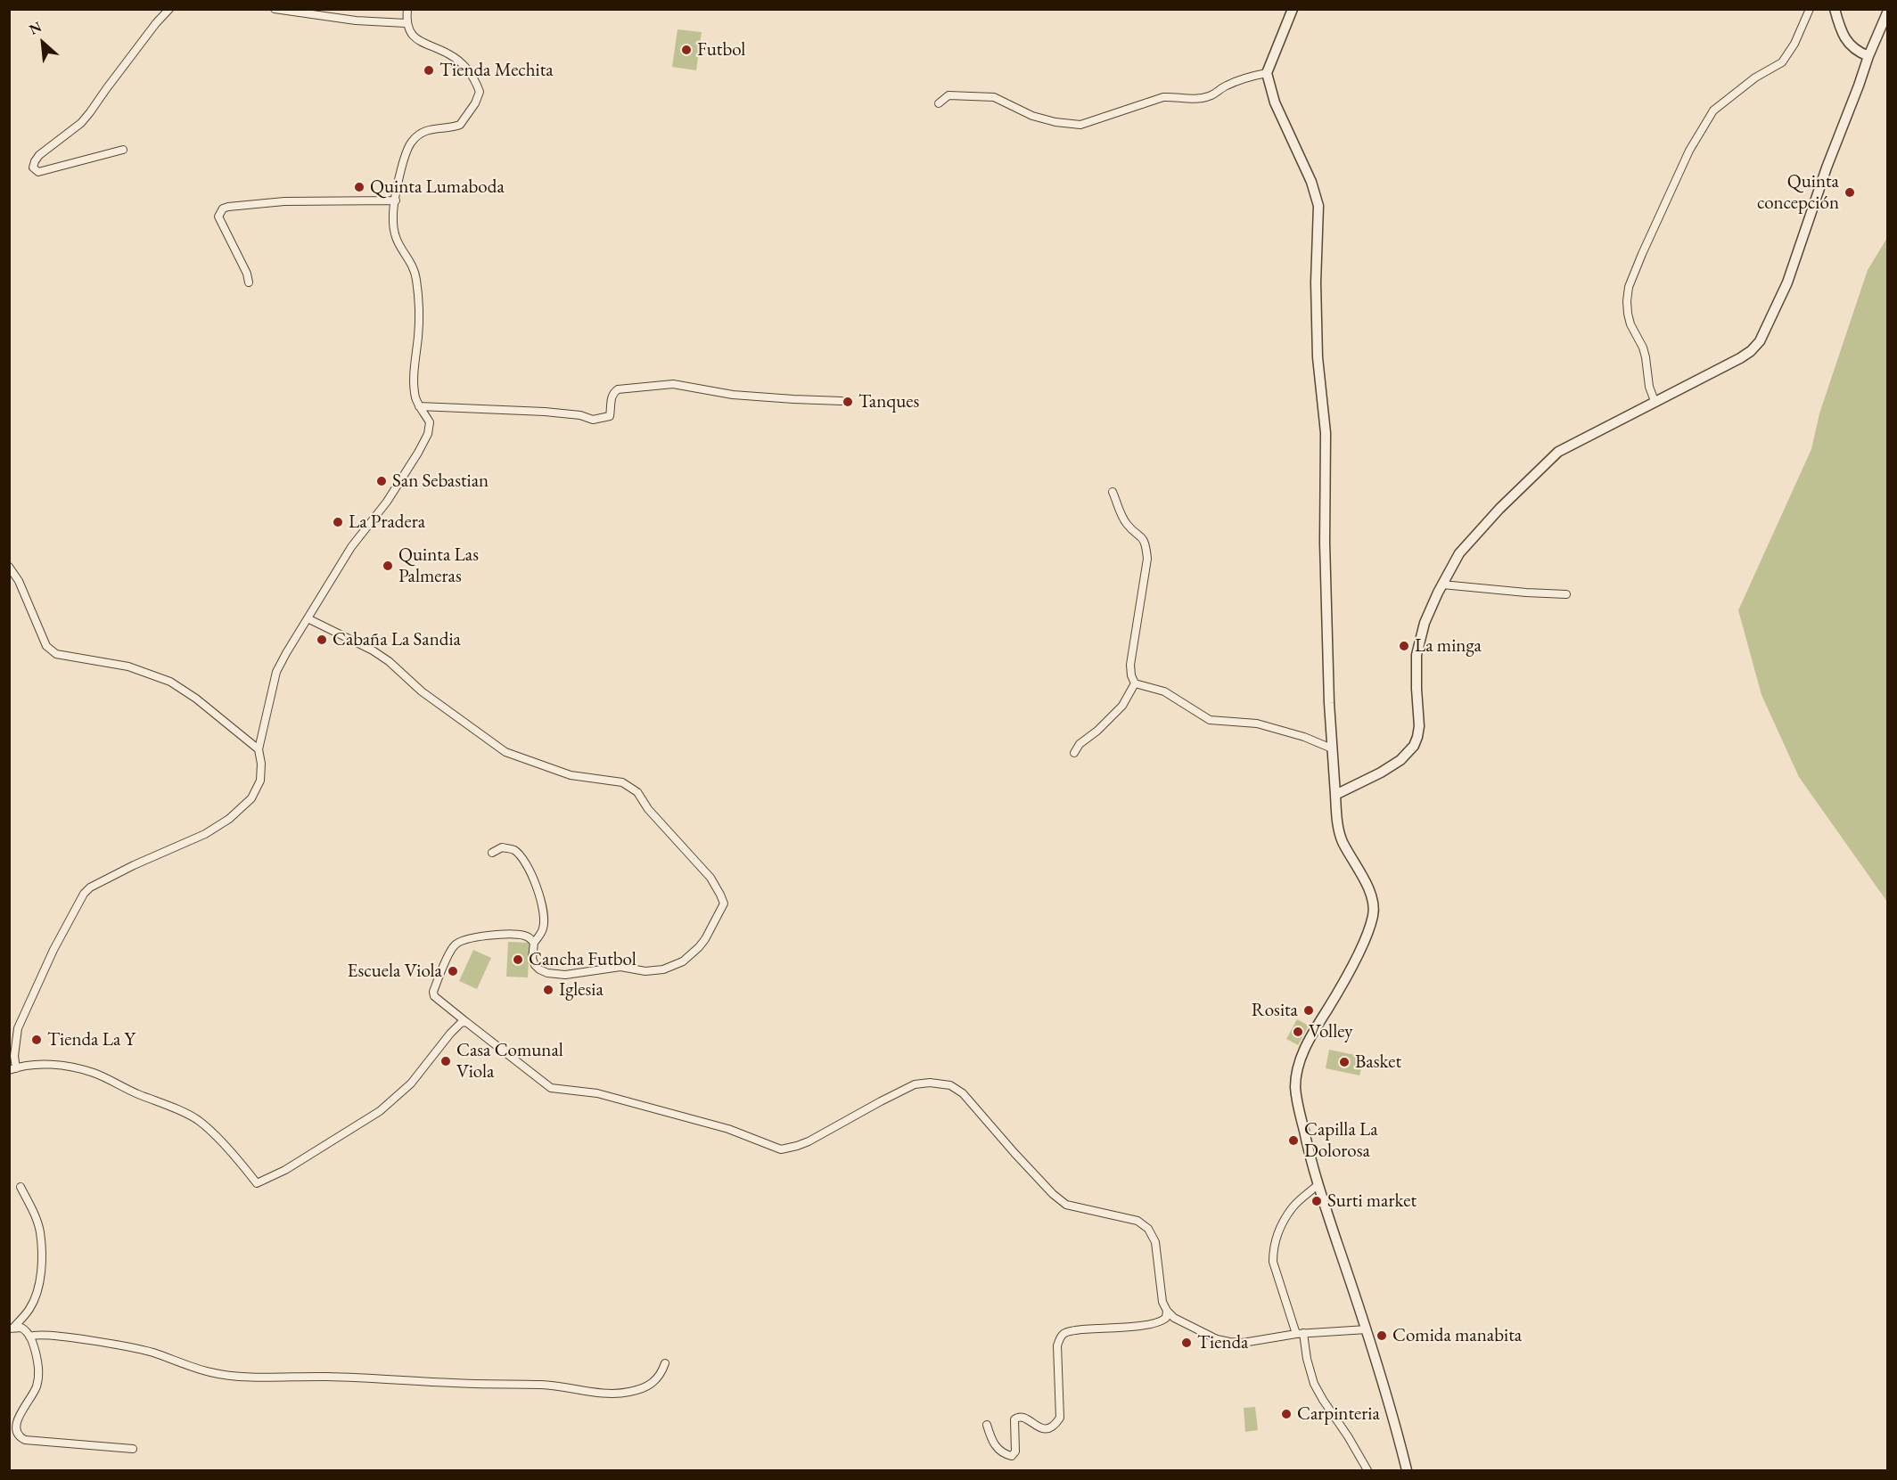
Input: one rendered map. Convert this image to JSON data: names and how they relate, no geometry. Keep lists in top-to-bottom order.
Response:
{
  "places": [
    "Futbol",
    "Tienda Mechita",
    "Quinta Lumaboda",
    "Quinta concepción",
    "Tanques",
    "San Sebastian",
    "La Pradera",
    "Quinta Las Palmeras",
    "Cabaña La Sandia",
    "La minga",
    "Cancha Futbol",
    "Escuela Viola",
    "Iglesia",
    "Rosita",
    "Volley",
    "Tienda La Y",
    "Casa Comunal Viola",
    "Basket",
    "Capilla La Dolorosa",
    "Surti market",
    "Comida manabita",
    "Tienda",
    "Carpinteria"
  ],
  "north": "top left"
}
